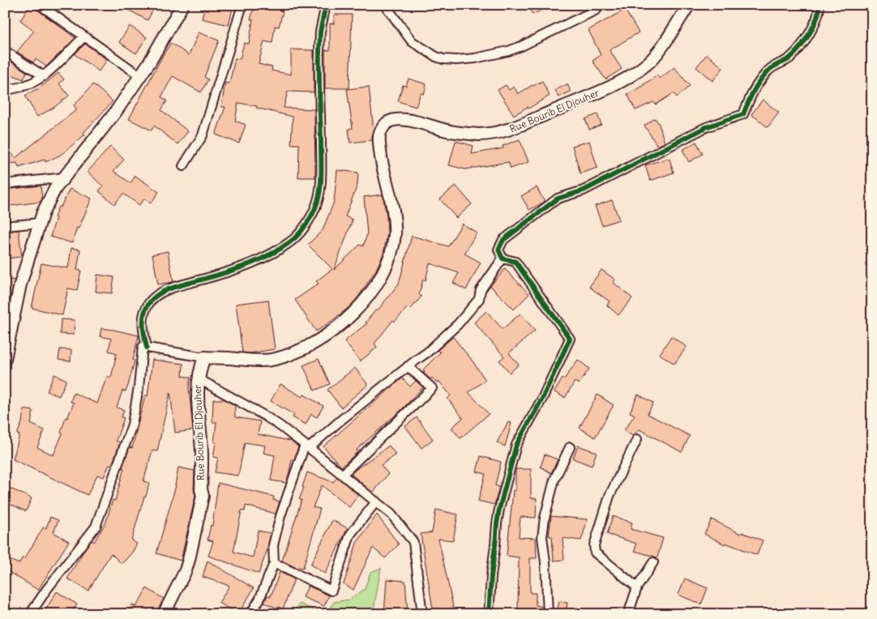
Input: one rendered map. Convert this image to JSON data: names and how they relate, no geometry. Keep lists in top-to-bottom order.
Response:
{
  "streets": {
    "main road": ["Rue Bourib El Djouher"]
  }
}
